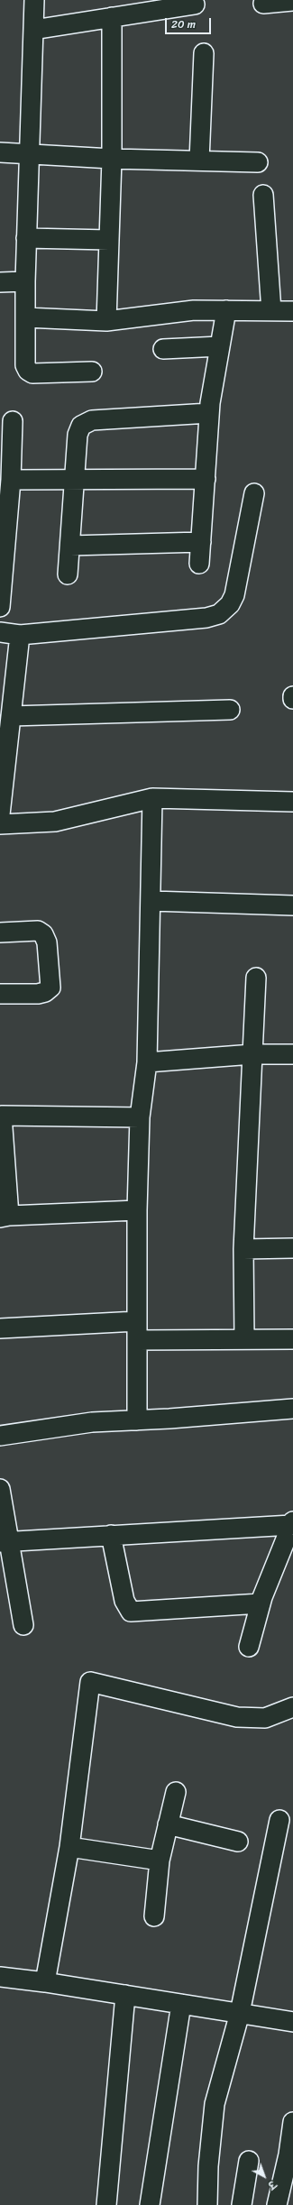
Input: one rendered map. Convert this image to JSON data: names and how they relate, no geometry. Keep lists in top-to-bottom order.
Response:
{
  "scale_bar": "20 m",
  "north": "bottom right"
}
